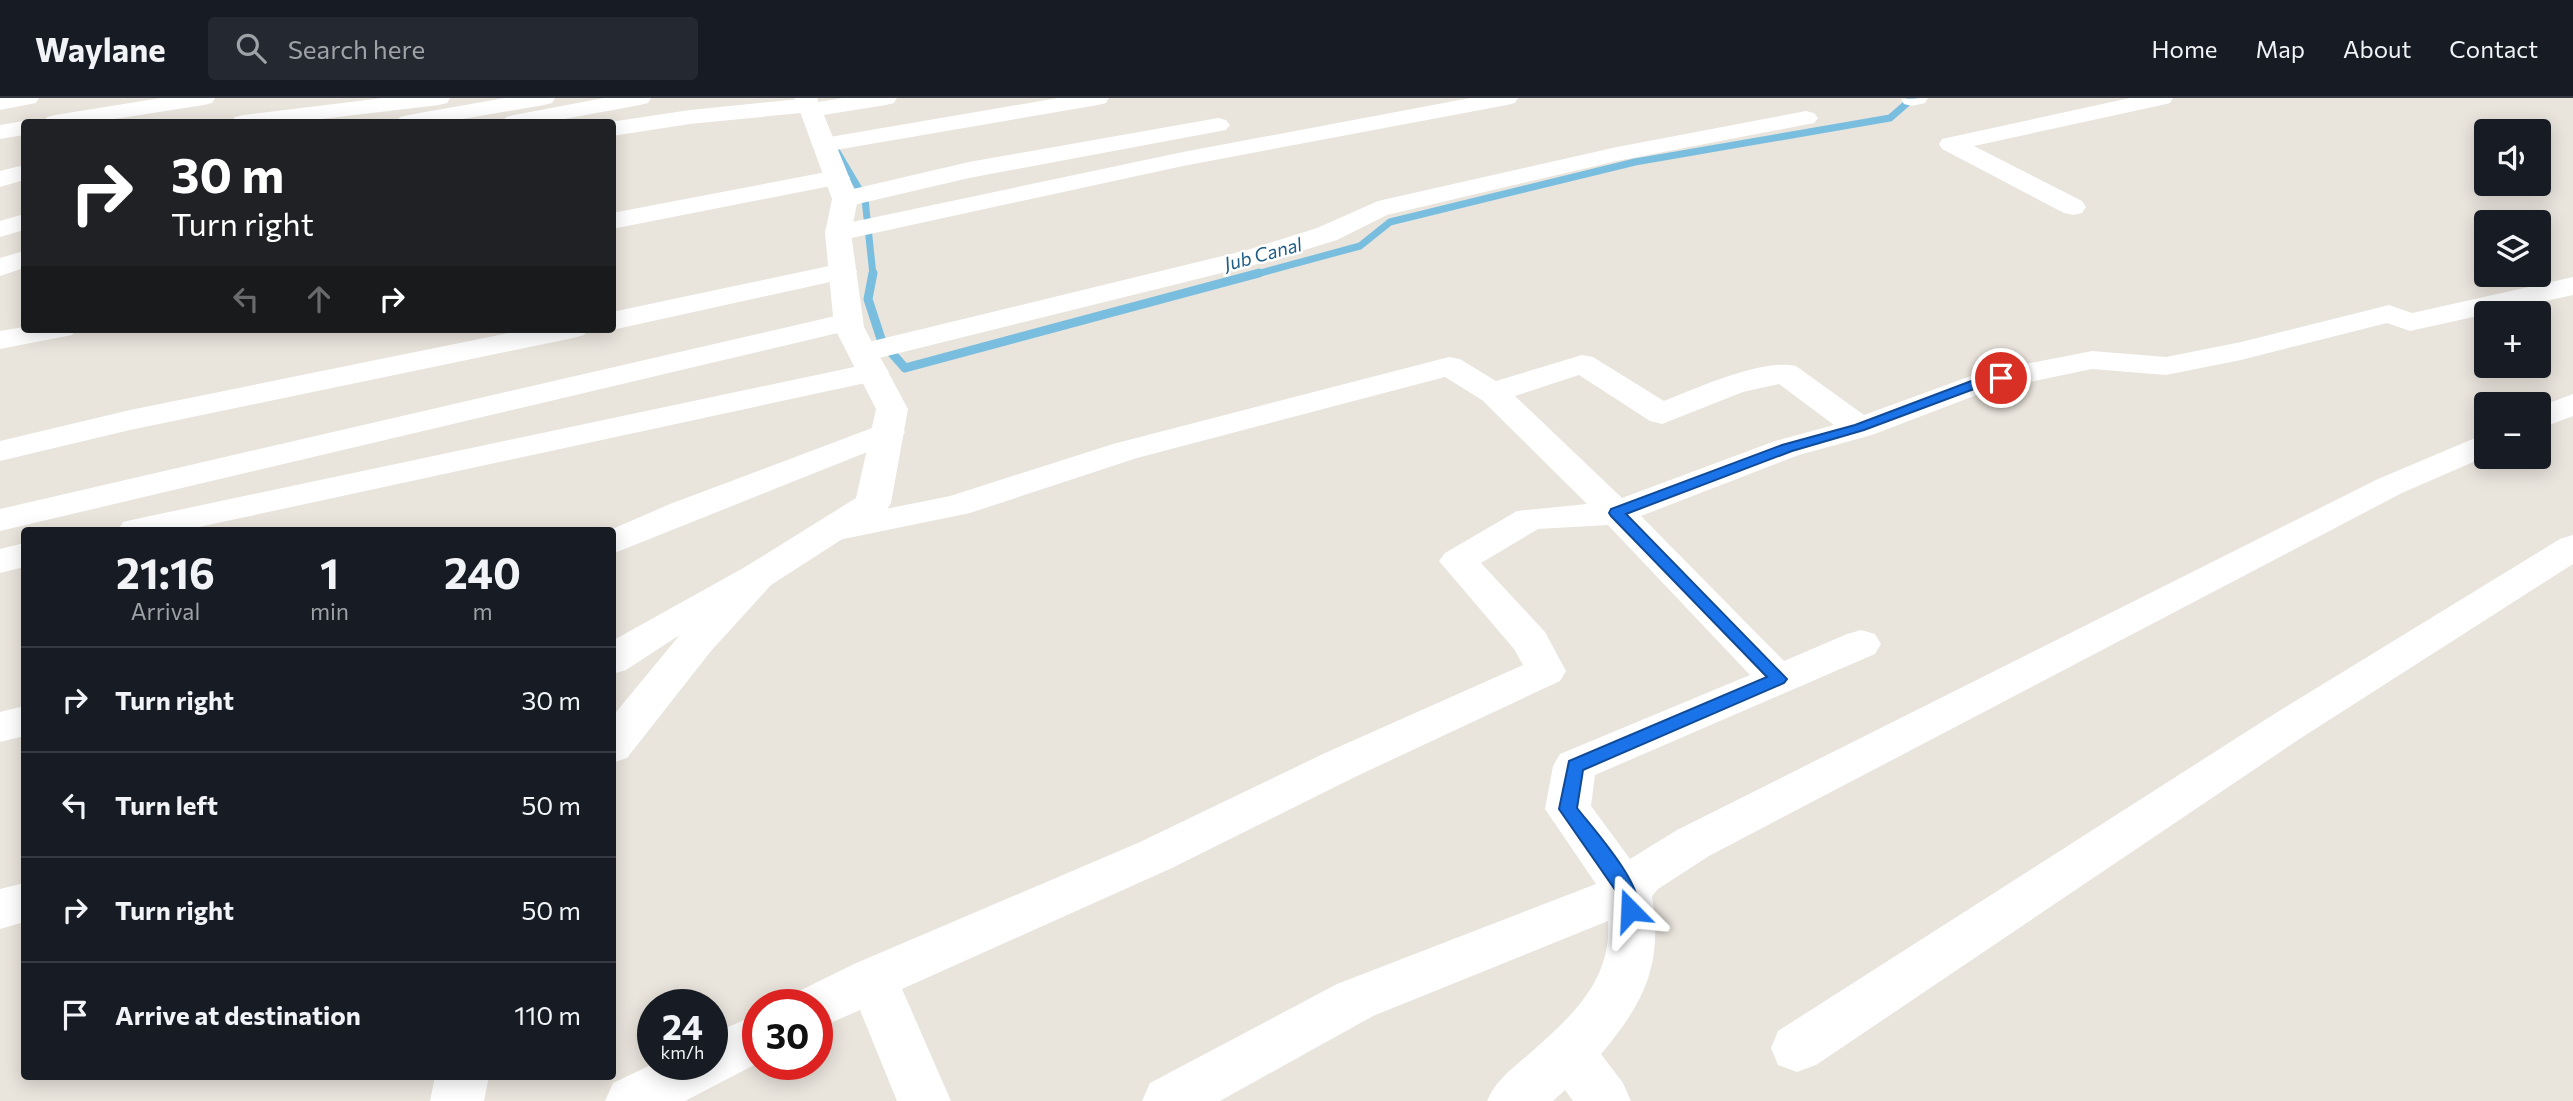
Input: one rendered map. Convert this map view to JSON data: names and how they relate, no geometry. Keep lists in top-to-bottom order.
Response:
{
  "water": ["Jub Canal"],
  "page": {
    "header": "Waylane",
    "search": "Search here",
    "nav": [
      "Home",
      "Map",
      "About",
      "Contact"
    ],
    "map_buttons": ["+", "−"],
    "turn": ["30 m", "Turn right"],
    "eta": [
      "21:16",
      "Arrival",
      "1",
      "min",
      "240",
      "m"
    ],
    "list": [
      {
        "name": "Turn right",
        "value": "30 m"
      },
      {
        "name": "Turn left",
        "value": "50 m"
      },
      {
        "name": "Turn right",
        "value": "50 m"
      },
      {
        "name": "Arrive at destination",
        "value": "110 m"
      }
    ],
    "speed": "24 km/h",
    "limit": "30"
  }
}
